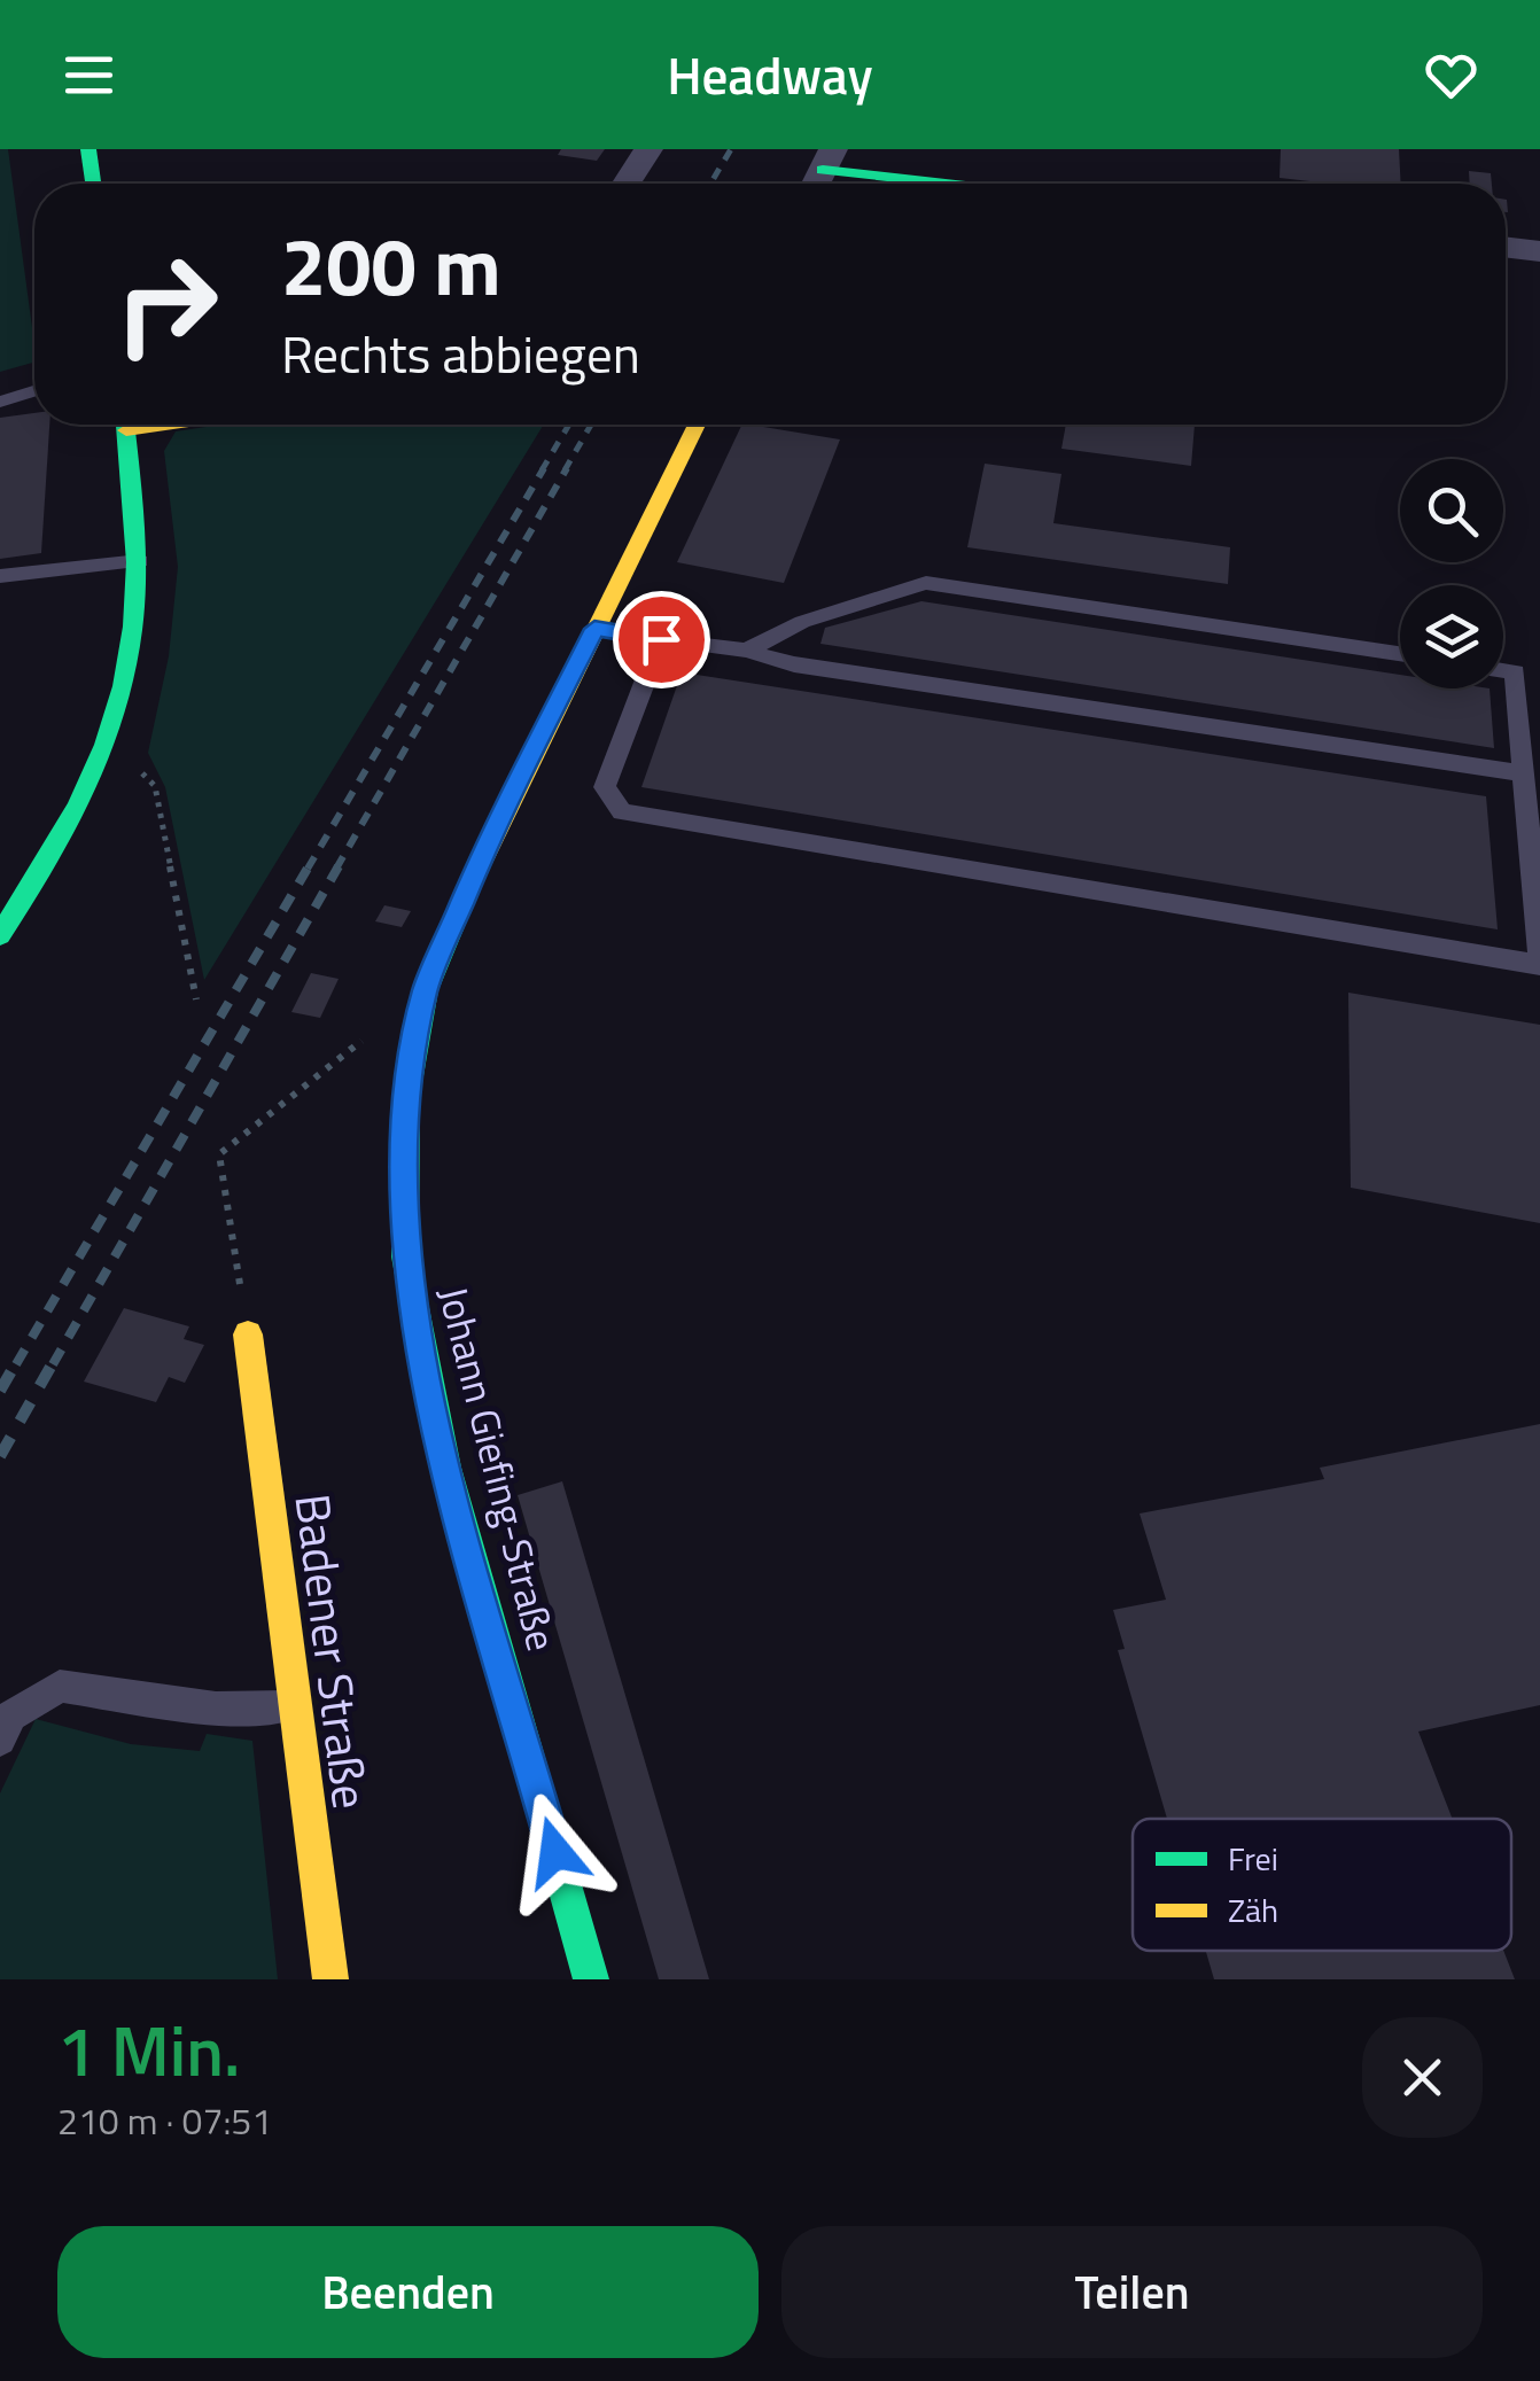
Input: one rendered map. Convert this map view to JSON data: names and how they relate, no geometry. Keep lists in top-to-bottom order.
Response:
{
  "streets": {
    "street": ["Johann Giefing-Straße", "Badener Straße"]
  },
  "legend": ["Frei", "Zäh"],
  "page": {
    "header": "Headway",
    "turn": ["200 m", "Rechts abbiegen"],
    "heading": ["1 Min.", "210 m · 07:51"],
    "buttons": ["Beenden", "Teilen"]
  }
}
